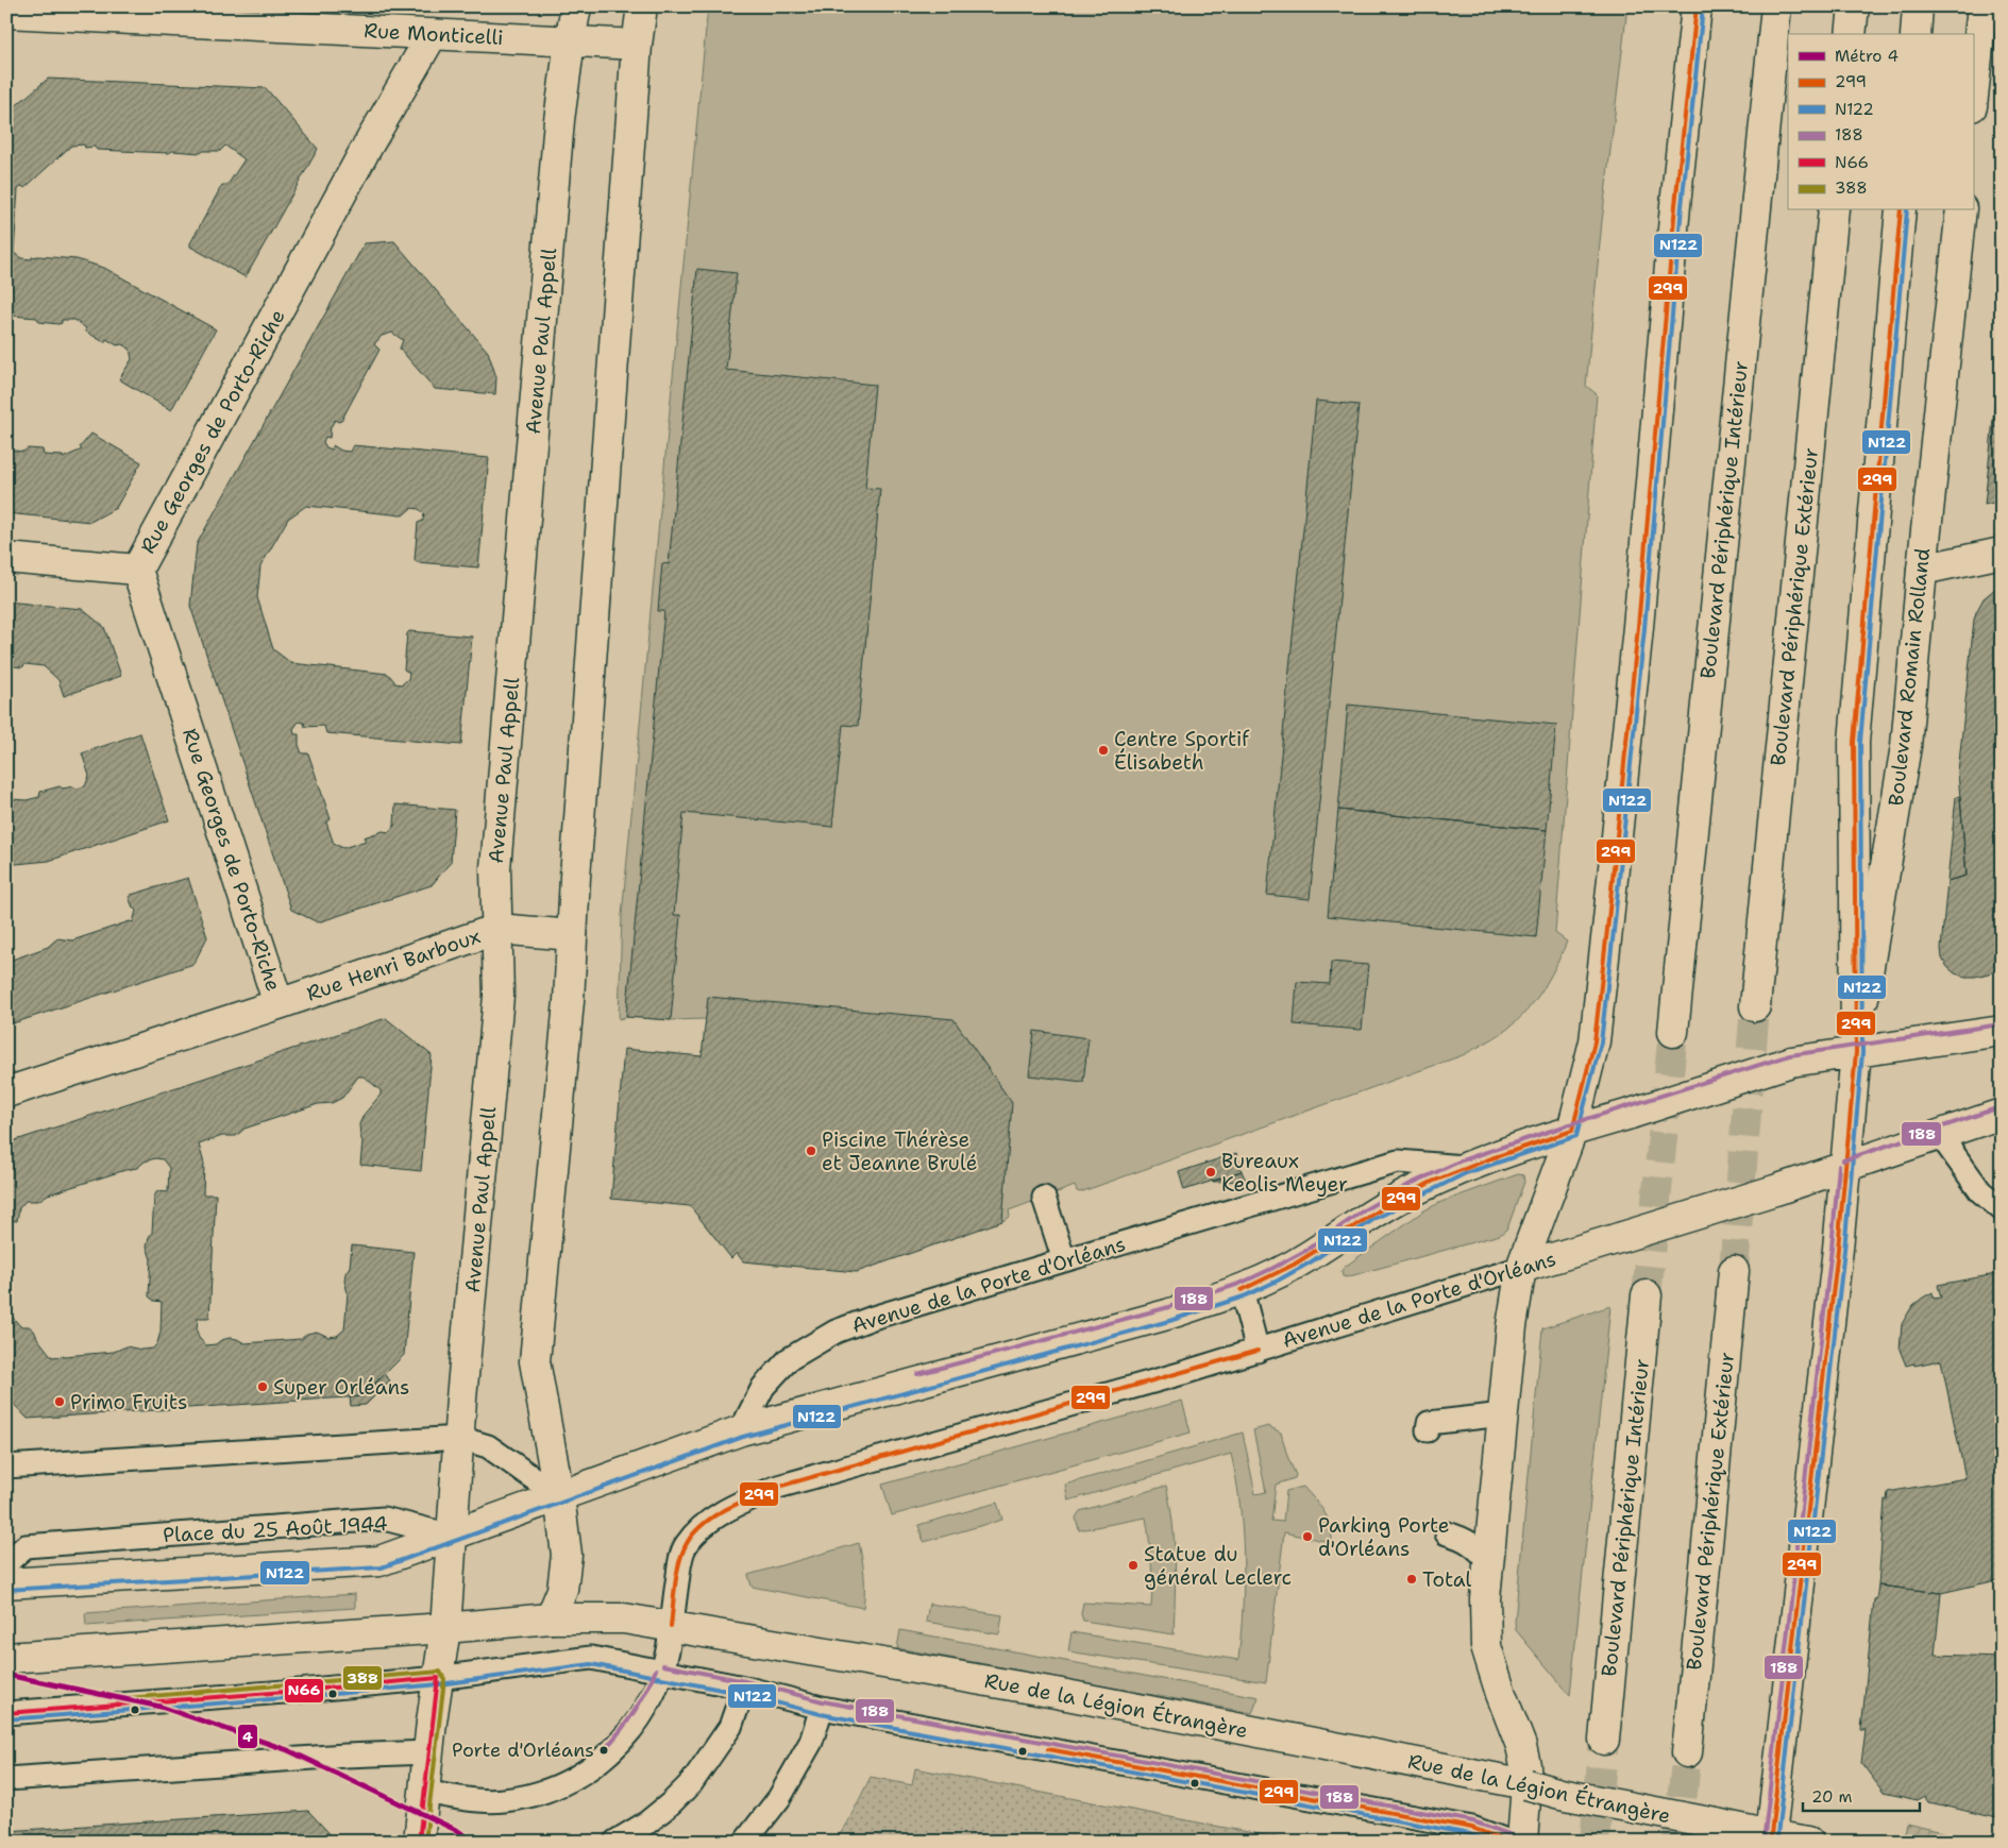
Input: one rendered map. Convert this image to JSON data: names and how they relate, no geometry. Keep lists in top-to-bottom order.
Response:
{
  "streets": {
    "main road": [
      "Rue Monticelli",
      "Avenue Paul Appell",
      "Rue Georges de Porto-Riche",
      "Boulevard Périphérique Intérieur",
      "Boulevard Périphérique Extérieur",
      "Boulevard Romain Rolland",
      "Rue Henri Barboux",
      "Avenue de la Porte d'Orléans",
      "Place du 25 Août 1944",
      "Rue de la Légion Étrangère"
    ]
  },
  "crossings": [
    ["Rue Monticelli", "Avenue Paul Appell"],
    ["Rue Monticelli", "Rue Georges de Porto-Riche"],
    ["Avenue Paul Appell", "Rue Henri Barboux"],
    ["Avenue Paul Appell", "Avenue de la Porte d'Orléans"],
    ["Avenue Paul Appell", "Place du 25 Août 1944"],
    ["Avenue Paul Appell", "Rue de la Légion Étrangère"],
    ["Rue Georges de Porto-Riche", "Rue Henri Barboux"],
    ["Boulevard Romain Rolland", "Avenue de la Porte d'Orléans"],
    ["Boulevard Romain Rolland", "Rue de la Légion Étrangère"],
    ["Avenue de la Porte d'Orléans", "Place du 25 Août 1944"],
    ["Avenue de la Porte d'Orléans", "Rue de la Légion Étrangère"]
  ],
  "places": [
    "Centre Sportif Élisabeth",
    "Piscine Thérèse et Jeanne Brulé",
    "Bureaux Keolis Meyer",
    "Super Orléans",
    "Primo Fruits",
    "Parking Porte d'Orléans",
    "Statue du général Leclerc",
    "Total",
    "Porte d'Orléans"
  ],
  "lines": [
    "transit line 299",
    "transit line N122",
    "transit line 188",
    "transit line 388",
    "metro line 4",
    "transit line N66"
  ],
  "legend": [
    "Métro 4",
    "299",
    "N122",
    "188",
    "N66",
    "388"
  ],
  "scale_bar": "20 m"
}
